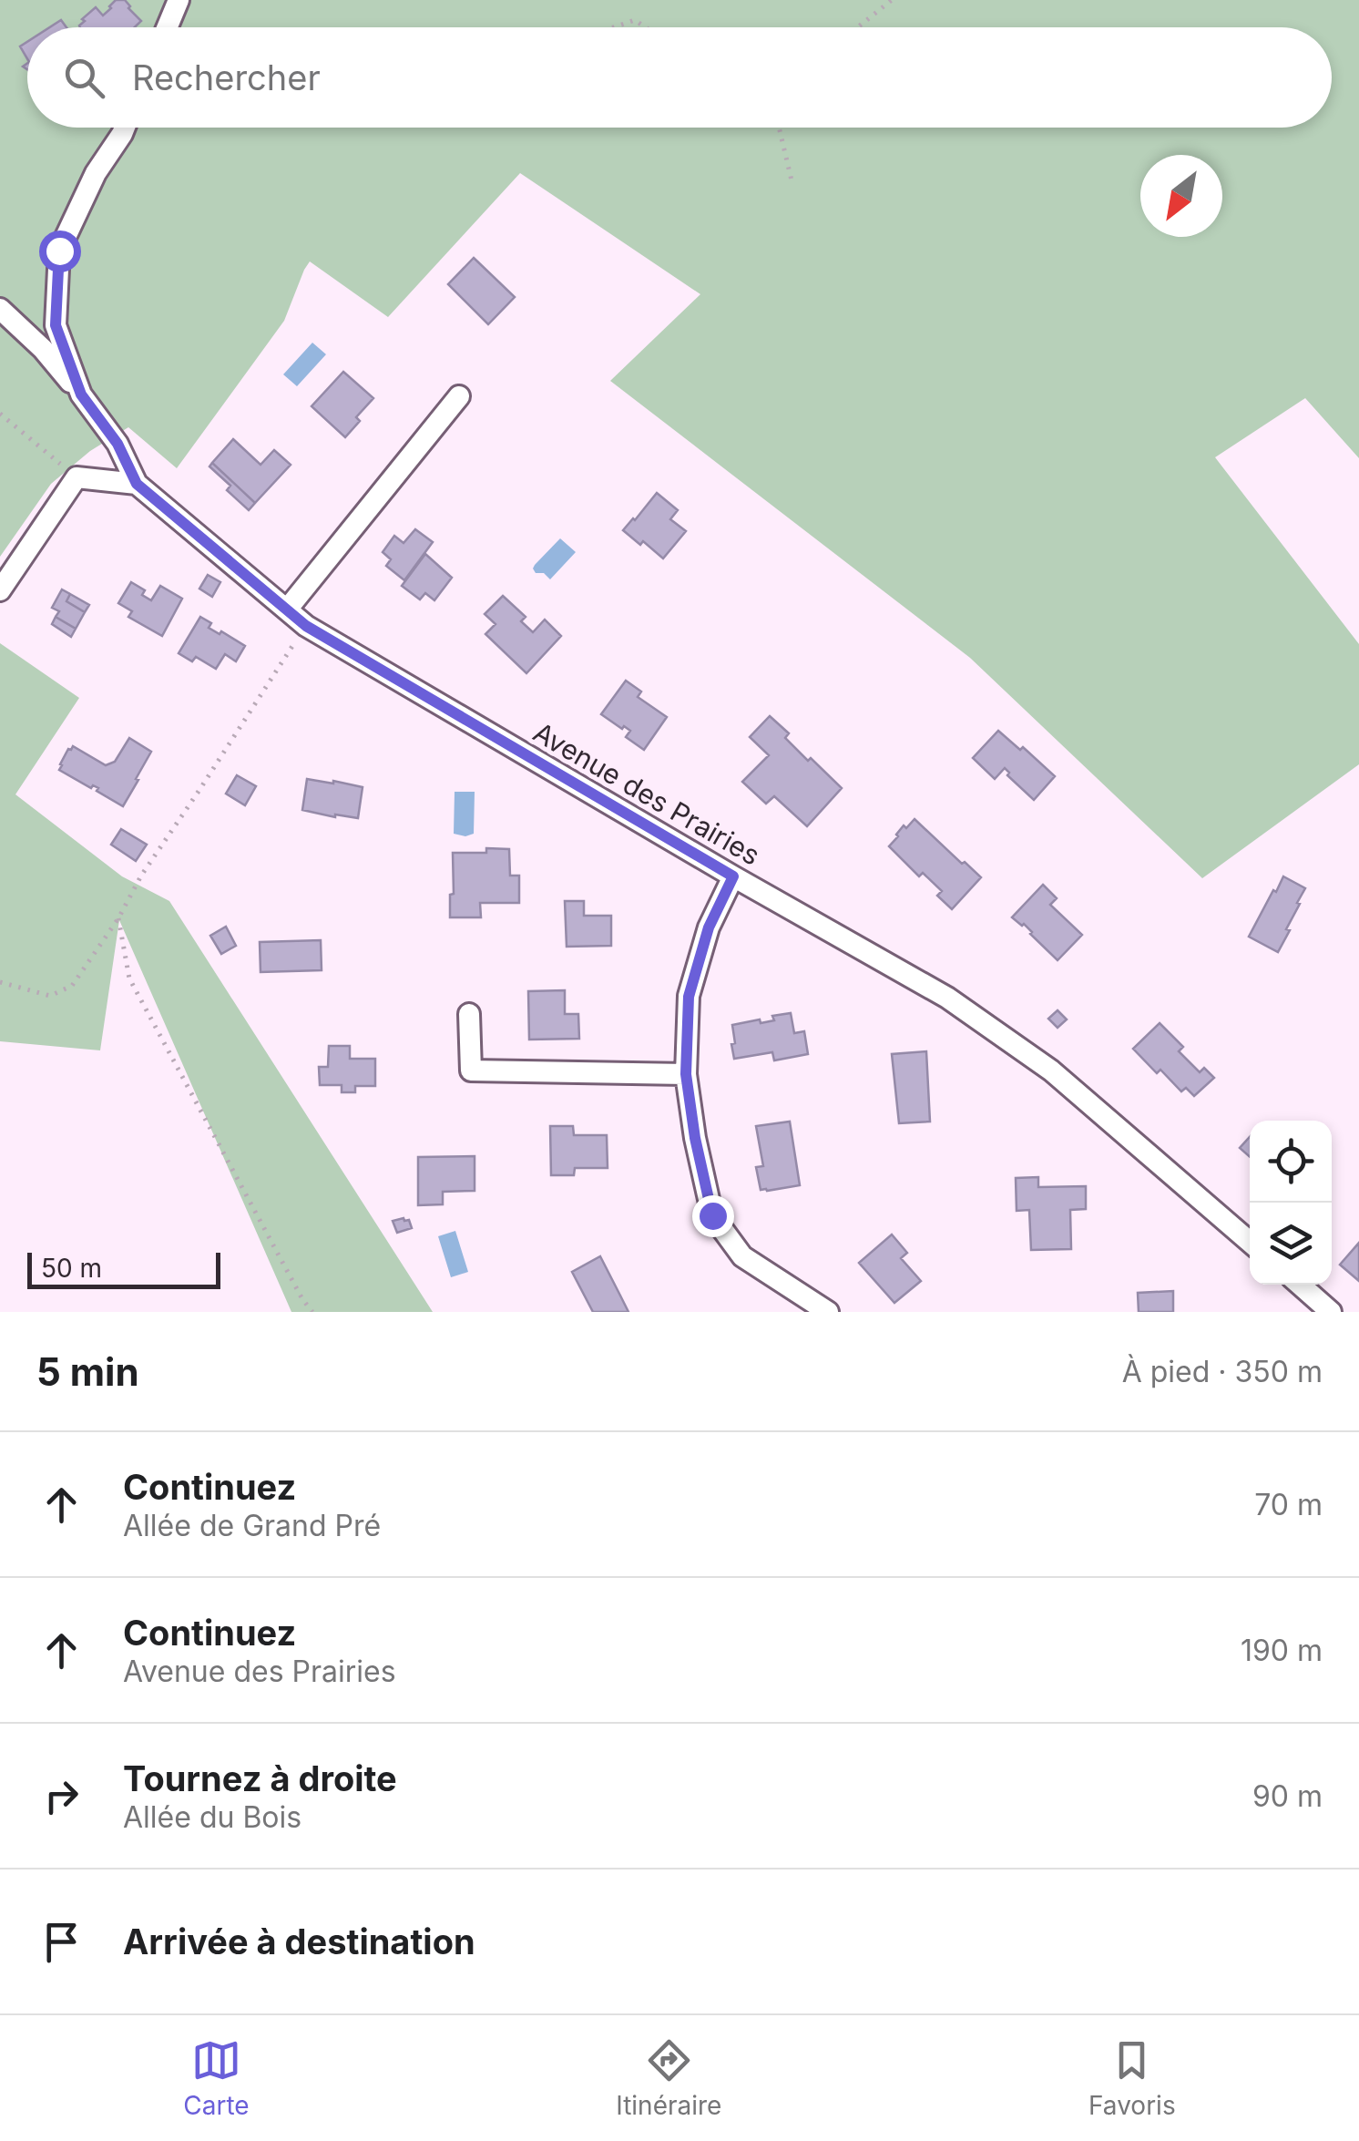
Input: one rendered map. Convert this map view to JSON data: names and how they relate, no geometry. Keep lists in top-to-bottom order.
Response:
{
  "streets": {
    "street": ["Avenue des Prairies"]
  },
  "scale_bar": "50 m",
  "north": "bottom left",
  "page": {
    "search": "Rechercher",
    "scale": "50 m",
    "heading": ["5 min", "À pied · 350 m"],
    "list": [
      ["Continuez", "Allée de Grand Pré", "70 m"],
      ["Continuez", "Avenue des Prairies", "190 m"],
      ["Tournez à droite", "Allée du Bois", "90 m"],
      "Arrivée à destination"
    ],
    "nav": ["Carte", "Itinéraire", "Favoris"]
  }
}
